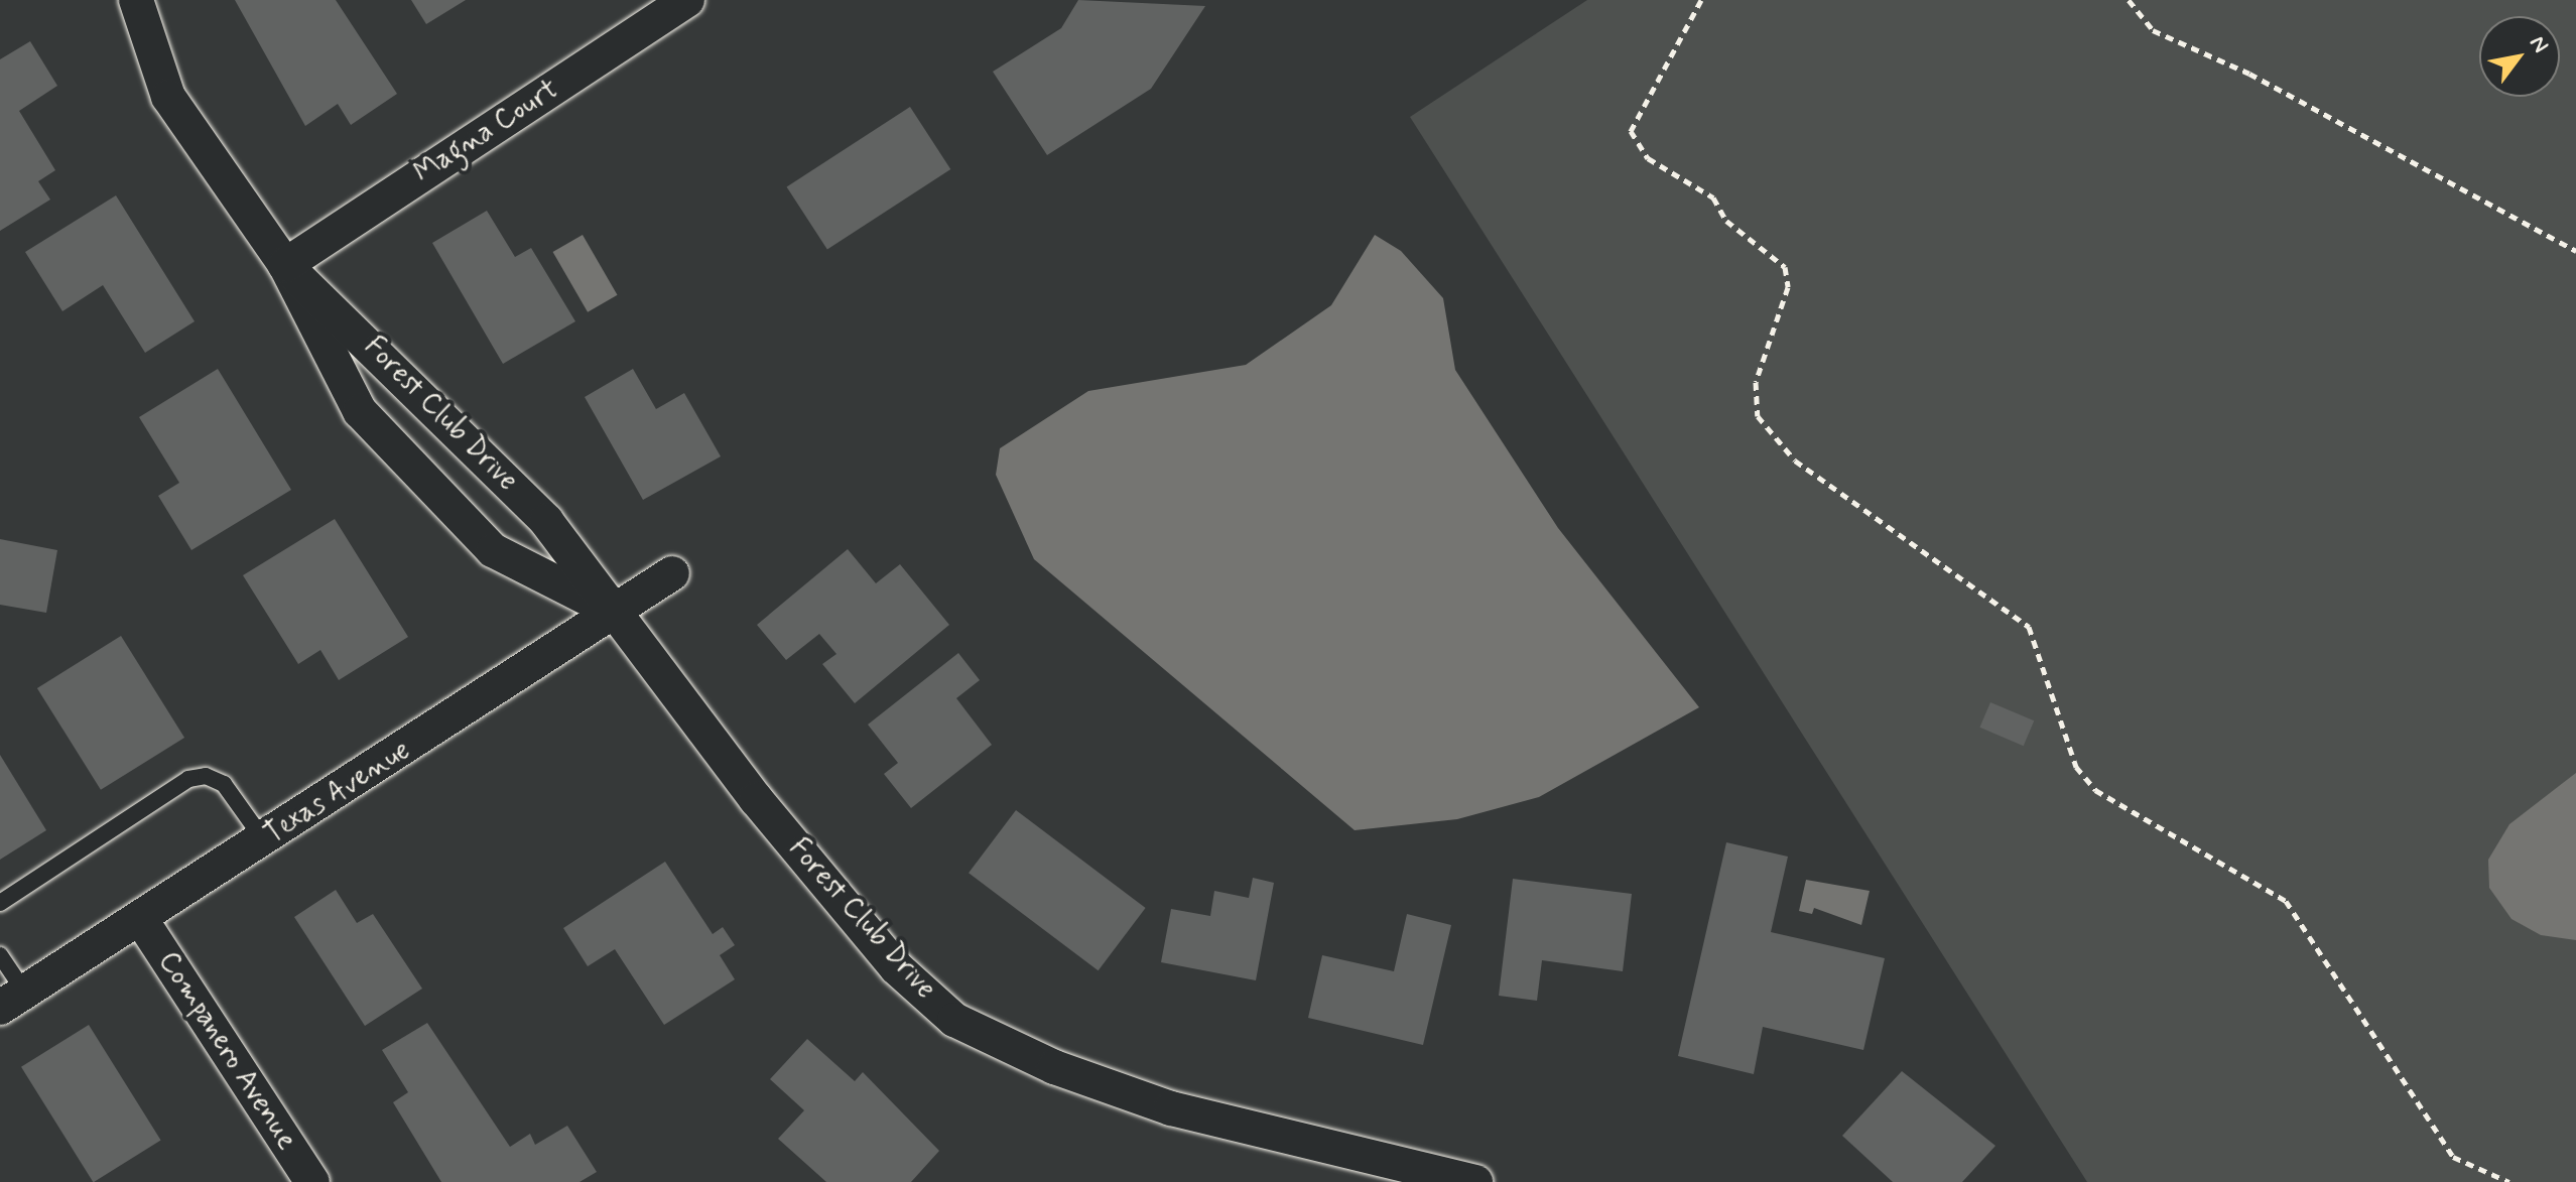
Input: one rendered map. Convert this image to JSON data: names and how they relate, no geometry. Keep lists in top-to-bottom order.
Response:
{
  "streets": {
    "street": [
      "Magna Court",
      "Forest Club Drive",
      "Texas Avenue",
      "Companero Avenue"
    ]
  },
  "crossings": [
    ["Magna Court", "Forest Club Drive"],
    ["Forest Club Drive", "Texas Avenue"],
    ["Texas Avenue", "Companero Avenue"]
  ],
  "north": "top right"
}
